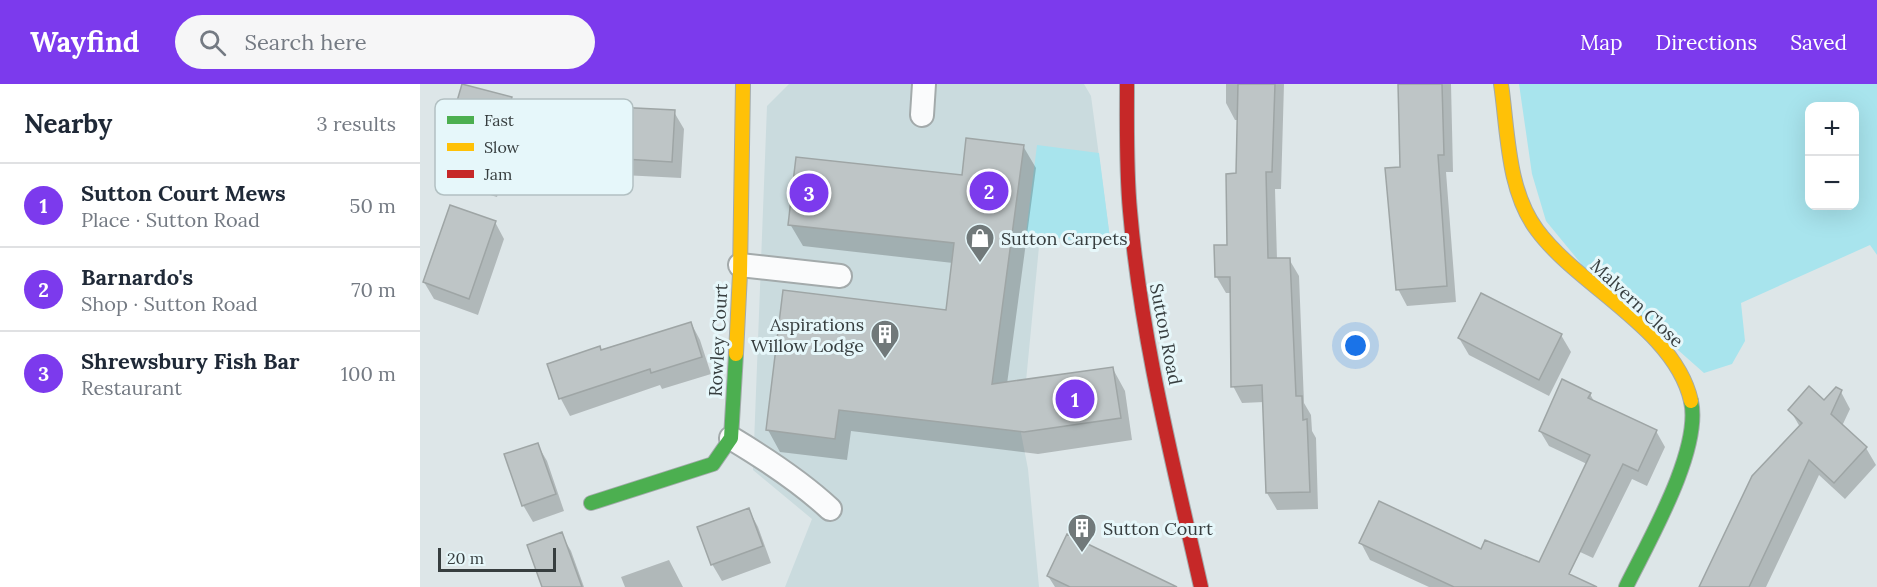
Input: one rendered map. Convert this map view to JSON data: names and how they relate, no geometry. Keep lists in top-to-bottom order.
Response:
{
  "streets": {
    "street": ["Malvern Close", "Sutton Road", "Rowley Court"]
  },
  "places": {
    "shop": ["Sutton Carpets"],
    "building": ["Aspirations Willow Lodge", "Sutton Court"]
  },
  "legend": ["Fast", "Slow", "Jam"],
  "scale_bar": "20 m",
  "page": {
    "header": "Wayfind",
    "search": "Search here",
    "nav": ["Map", "Directions", "Saved"],
    "heading": ["Nearby", "3 results"],
    "map_buttons": ["+", "−"],
    "list": [
      {
        "mark": "1",
        "name": "Sutton Court Mews",
        "note": "Place · Sutton Road",
        "value": "50 m"
      },
      {
        "mark": "2",
        "name": "Barnardo's",
        "note": "Shop · Sutton Road",
        "value": "70 m"
      },
      {
        "mark": "3",
        "name": "Shrewsbury Fish Bar",
        "note": "Restaurant",
        "value": "100 m"
      }
    ],
    "pins": ["2", "3", "1"],
    "scale": "20 m"
  }
}
